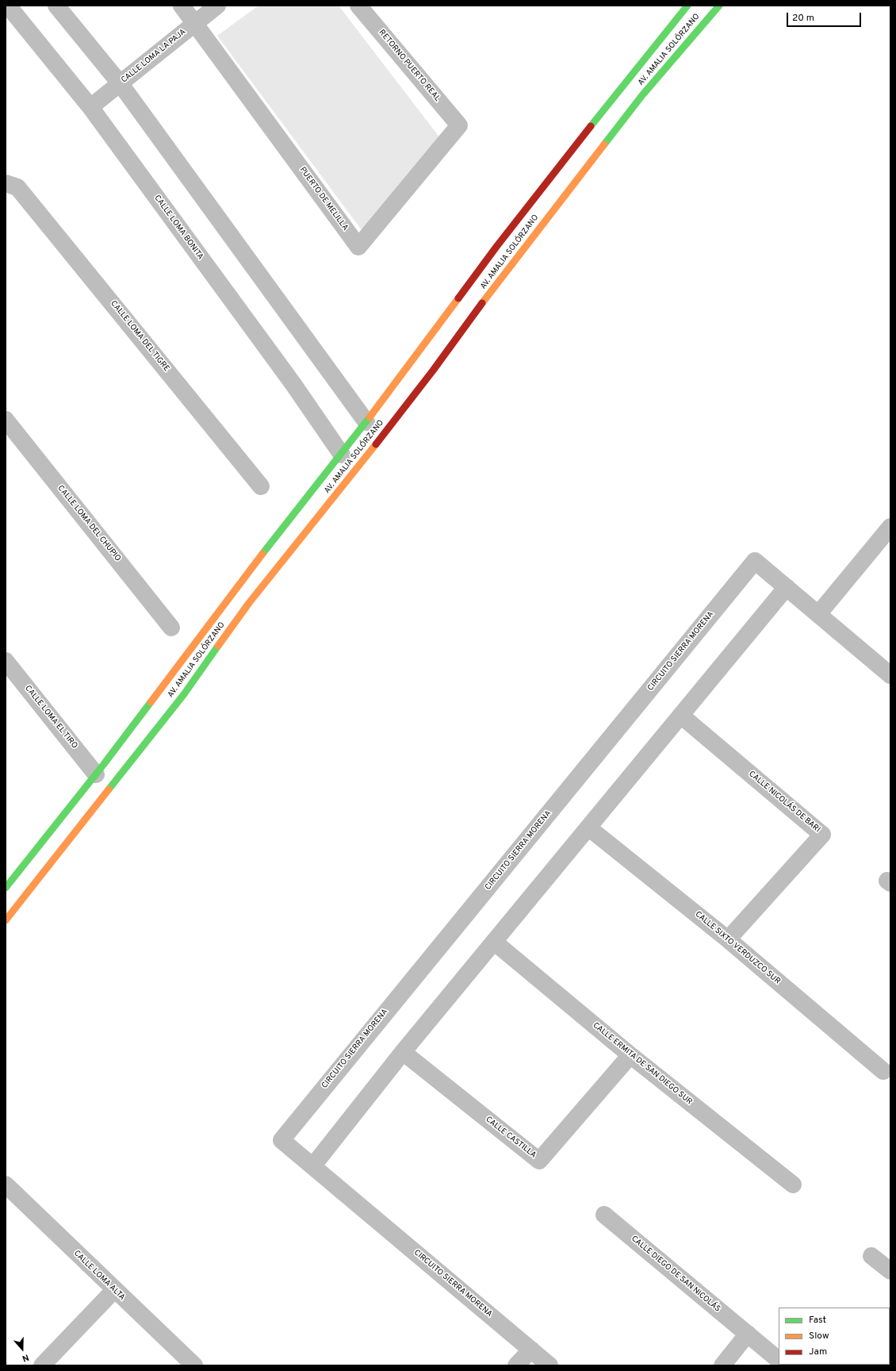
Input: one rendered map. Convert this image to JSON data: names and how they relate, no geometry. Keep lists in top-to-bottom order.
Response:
{
  "streets": {
    "main road": ["AV. AMALIA SOLÓRZANO"],
    "street": [
      "CALLE LOMA LA PAJA",
      "RETORNO PUERTO REAL",
      "PUERTO DE MELILLA",
      "CALLE LOMA BONITA",
      "CALLE LOMA DEL TIGRE",
      "CALLE LOMA DEL CHUPIO",
      "CIRCUITO SIERRA MORENA",
      "CALLE LOMA EL TIRO",
      "CALLE NICOLÁS DE BARI",
      "CALLE SIXTO VERDUZCO SUR",
      "CALLE ERMITA DE SAN DIEGO SUR",
      "CALLE CASTILLA",
      "CALLE DIEGO DE SAN NICOLÁS",
      "CALLE LOMA ALTA"
    ]
  },
  "crossings": [
    ["AV. AMALIA SOLÓRZANO", "CALLE LOMA BONITA"],
    ["AV. AMALIA SOLÓRZANO", "CALLE LOMA EL TIRO"],
    ["CALLE LOMA LA PAJA", "PUERTO DE MELILLA"],
    ["CALLE LOMA LA PAJA", "CALLE LOMA BONITA"],
    ["RETORNO PUERTO REAL", "PUERTO DE MELILLA"],
    ["CALLE NICOLÁS DE BARI", "CALLE SIXTO VERDUZCO SUR"],
    ["CALLE ERMITA DE SAN DIEGO SUR", "CALLE CASTILLA"]
  ],
  "legend": ["Fast", "Slow", "Jam"],
  "scale_bar": "20 m",
  "north": "bottom"
}
